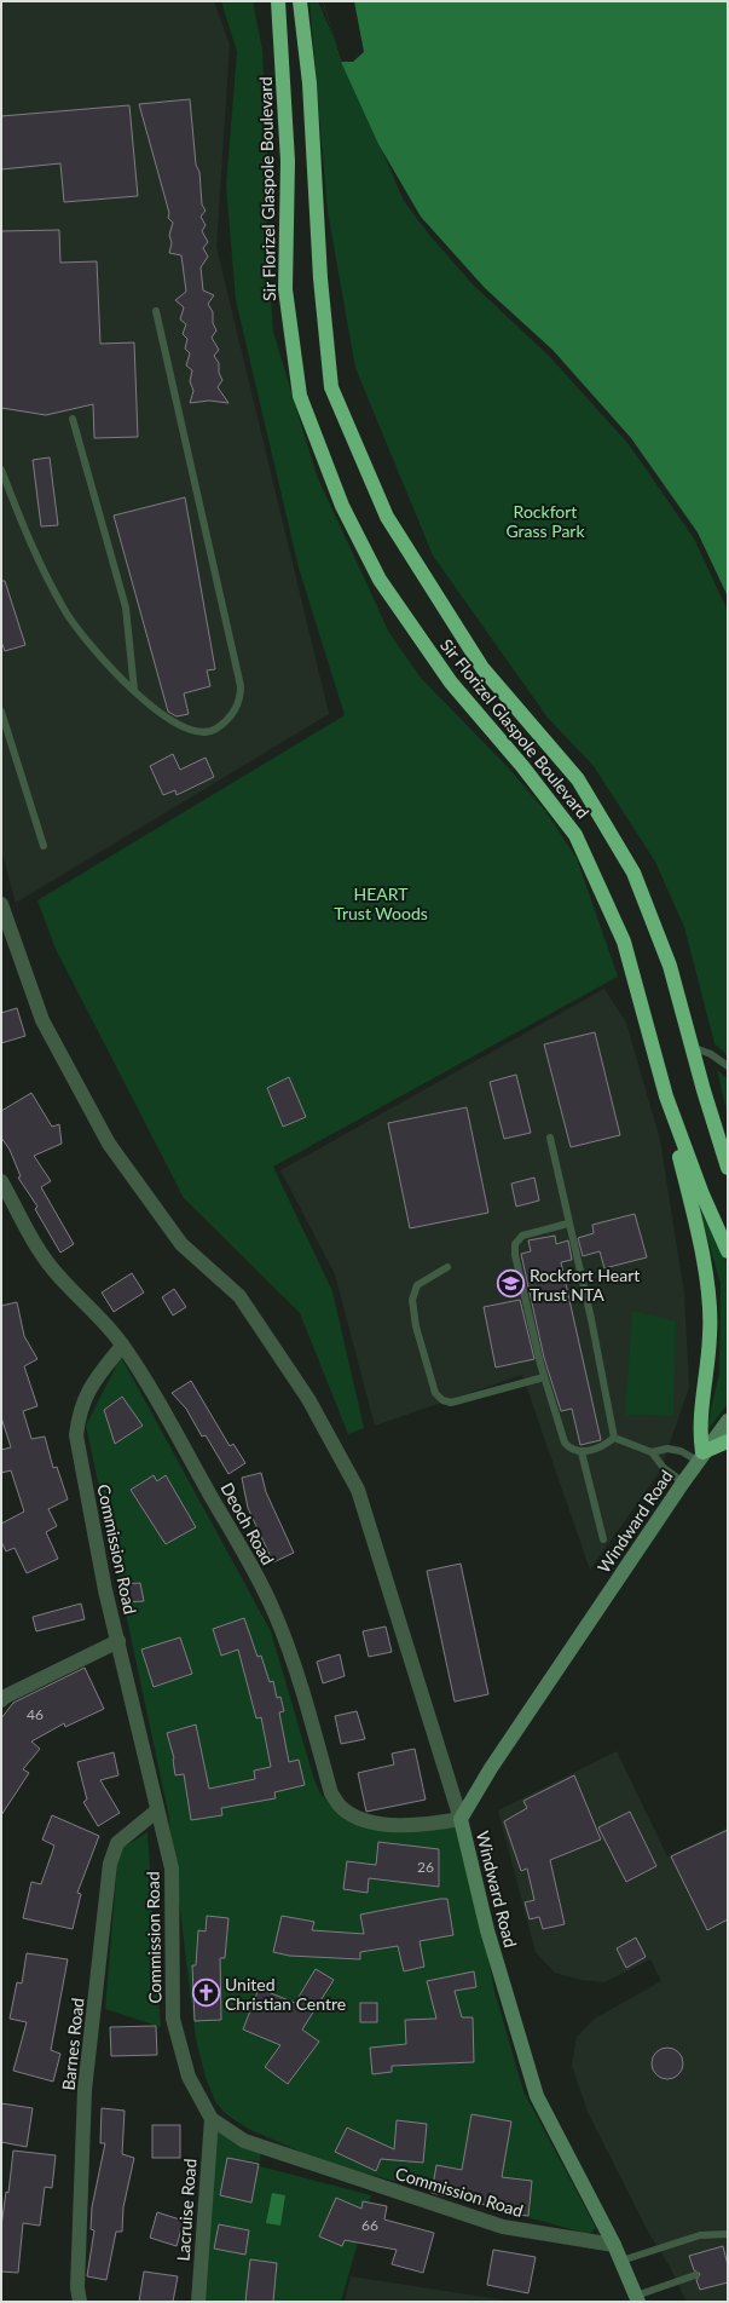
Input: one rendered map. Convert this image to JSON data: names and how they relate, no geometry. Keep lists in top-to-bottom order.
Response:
{
  "streets": {
    "highway": ["Sir Florizel Glaspole Boulevard"],
    "main road": ["Windward Road"],
    "street": [
      "Deoch Road",
      "Commission Road",
      "Barnes Road",
      "Lacruise Road"
    ]
  },
  "crossings": [
    ["Windward Road", "Deoch Road"],
    ["Windward Road", "Commission Road"],
    ["Deoch Road", "Commission Road"],
    ["Commission Road", "Barnes Road"],
    ["Commission Road", "Lacruise Road"]
  ],
  "parks": ["Rockfort Grass Park", "HEART Trust Woods"],
  "places": {
    "school or university": ["Rockfort Heart Trust NTA"],
    "church": ["United Christian Centre"]
  },
  "house_numbers": ["46", "26", "66"]
}
